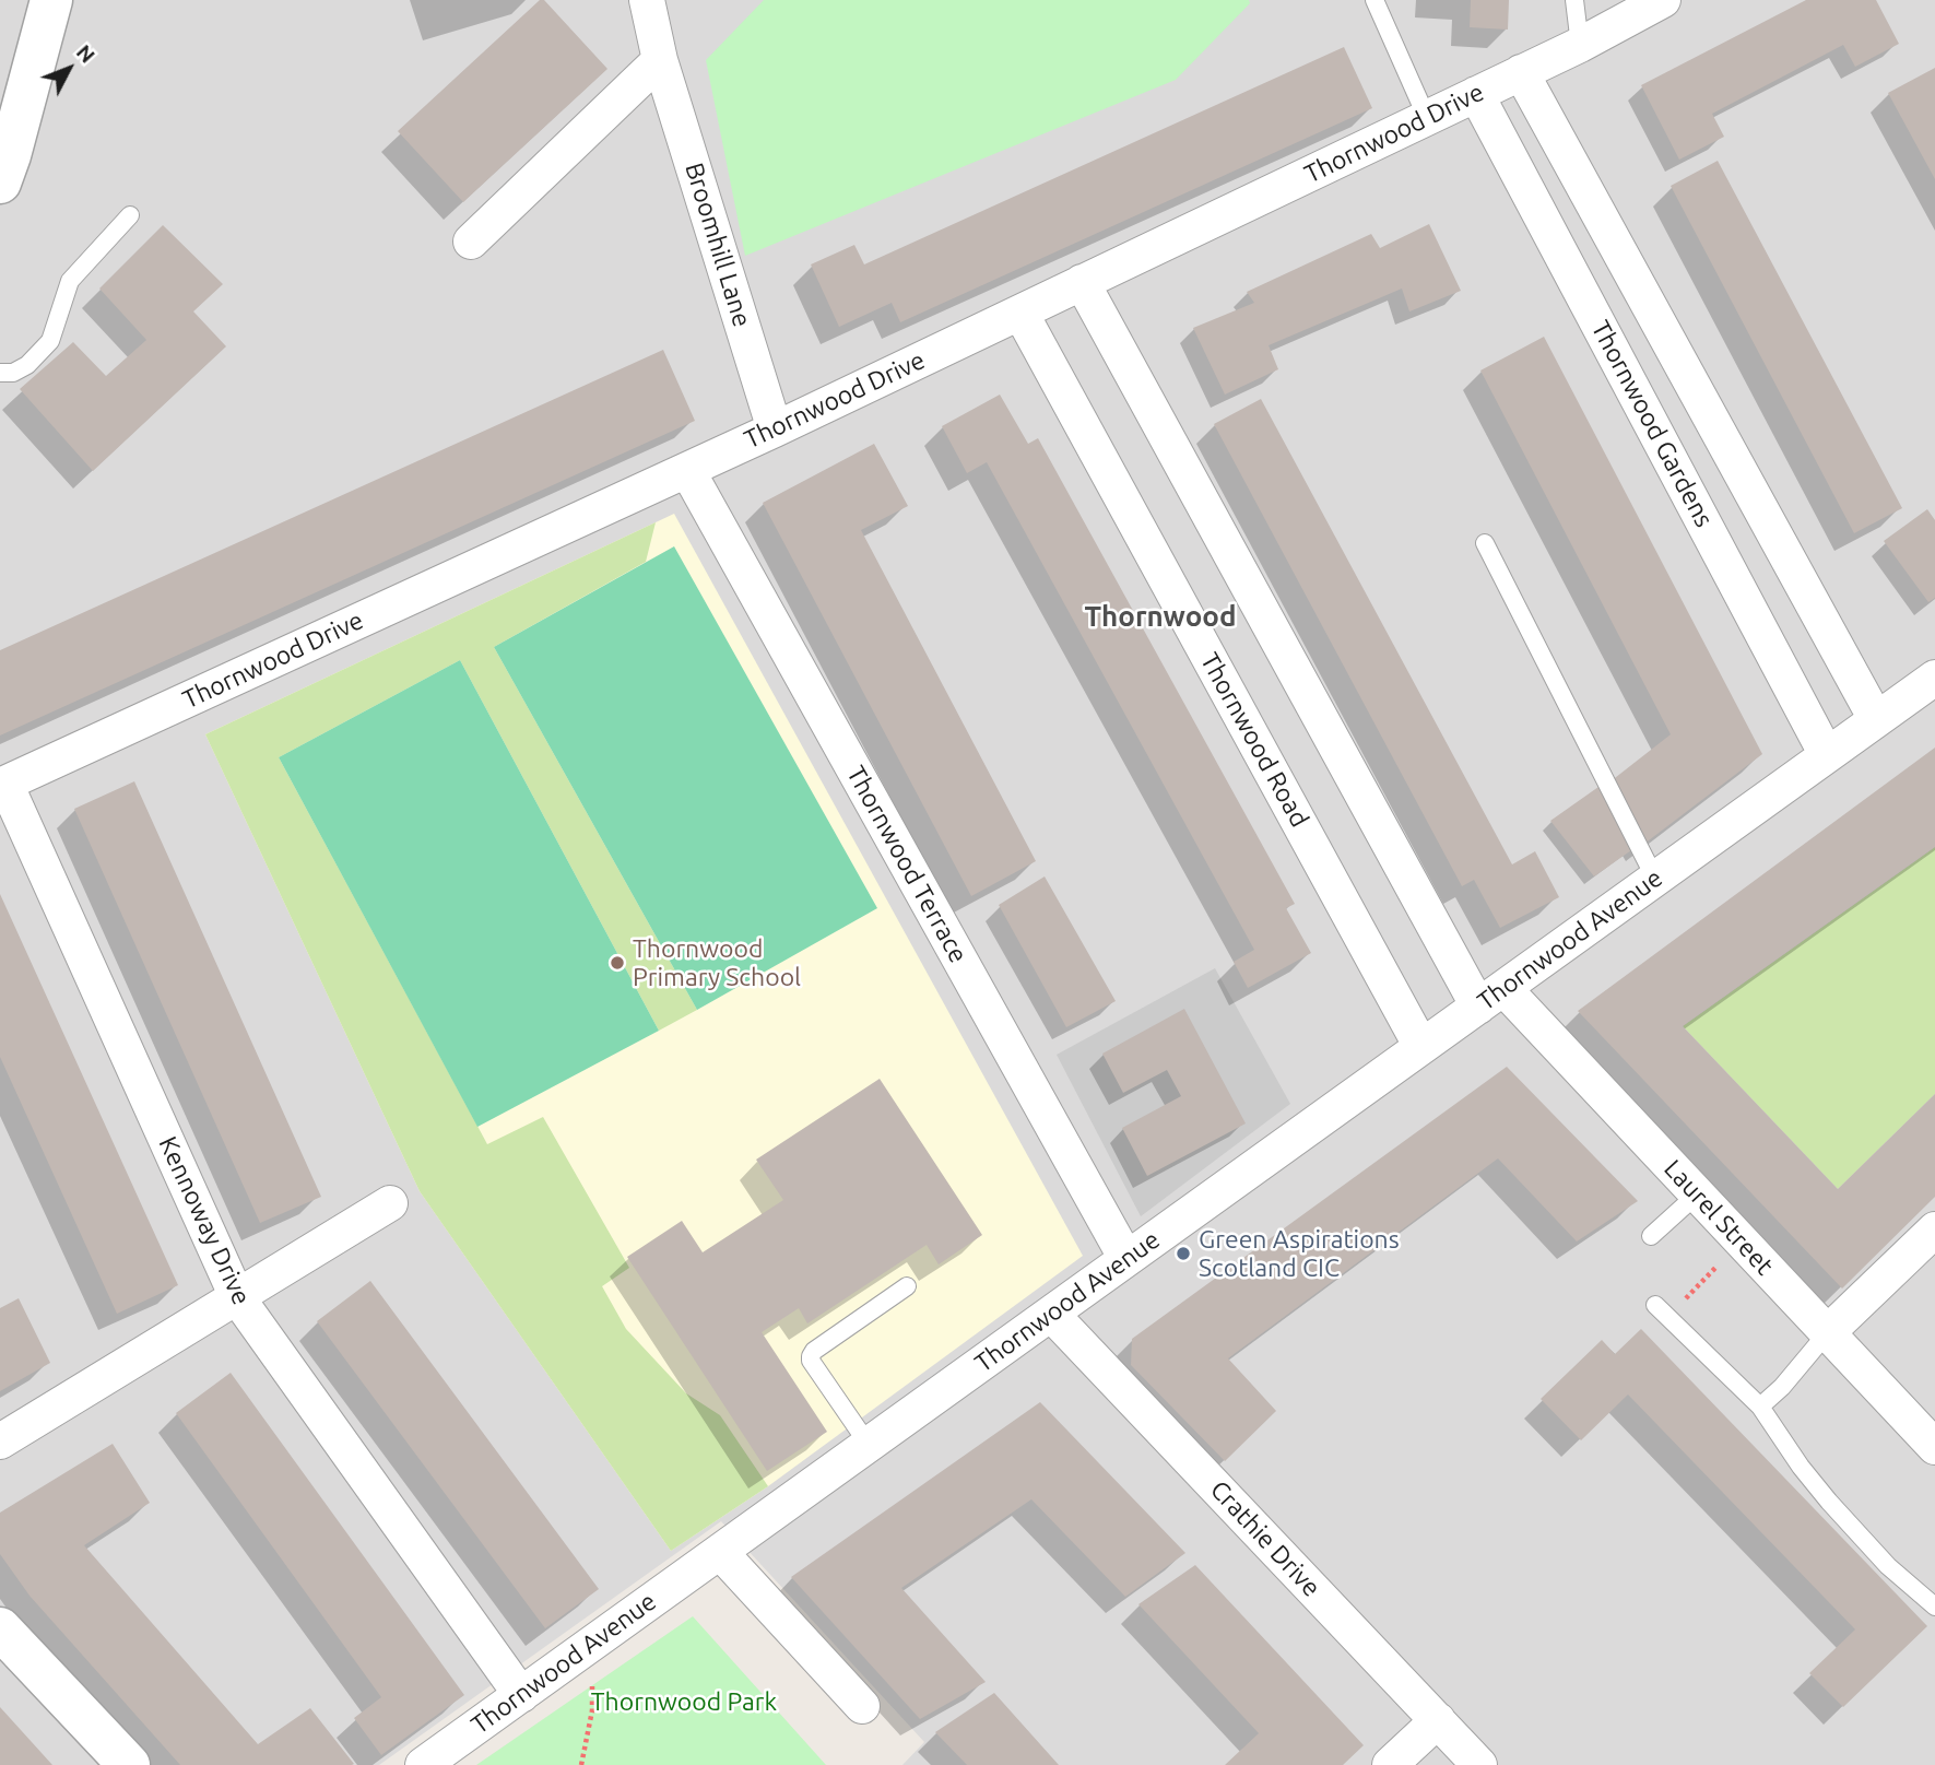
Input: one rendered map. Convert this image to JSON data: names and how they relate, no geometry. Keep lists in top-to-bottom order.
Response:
{
  "streets": {
    "street": [
      "Thornwood Drive",
      "Broomhill Lane",
      "Thornwood Gardens",
      "Thornwood Road",
      "Thornwood Terrace",
      "Thornwood Avenue",
      "Laurel Street",
      "Kennoway Drive",
      "Crathie Drive"
    ]
  },
  "crossings": [
    ["Thornwood Drive", "Broomhill Lane"],
    ["Thornwood Drive", "Thornwood Gardens"],
    ["Thornwood Drive", "Thornwood Road"],
    ["Thornwood Drive", "Thornwood Terrace"],
    ["Thornwood Drive", "Kennoway Drive"],
    ["Thornwood Gardens", "Thornwood Avenue"],
    ["Thornwood Road", "Thornwood Avenue"],
    ["Thornwood Terrace", "Thornwood Avenue"],
    ["Thornwood Avenue", "Laurel Street"],
    ["Thornwood Avenue", "Kennoway Drive"],
    ["Thornwood Avenue", "Crathie Drive"]
  ],
  "districts": ["Thornwood"],
  "parks": ["Thornwood Park"],
  "places": ["Thornwood Primary School", "Green Aspirations Scotland CIC"],
  "north": "top right"
}
